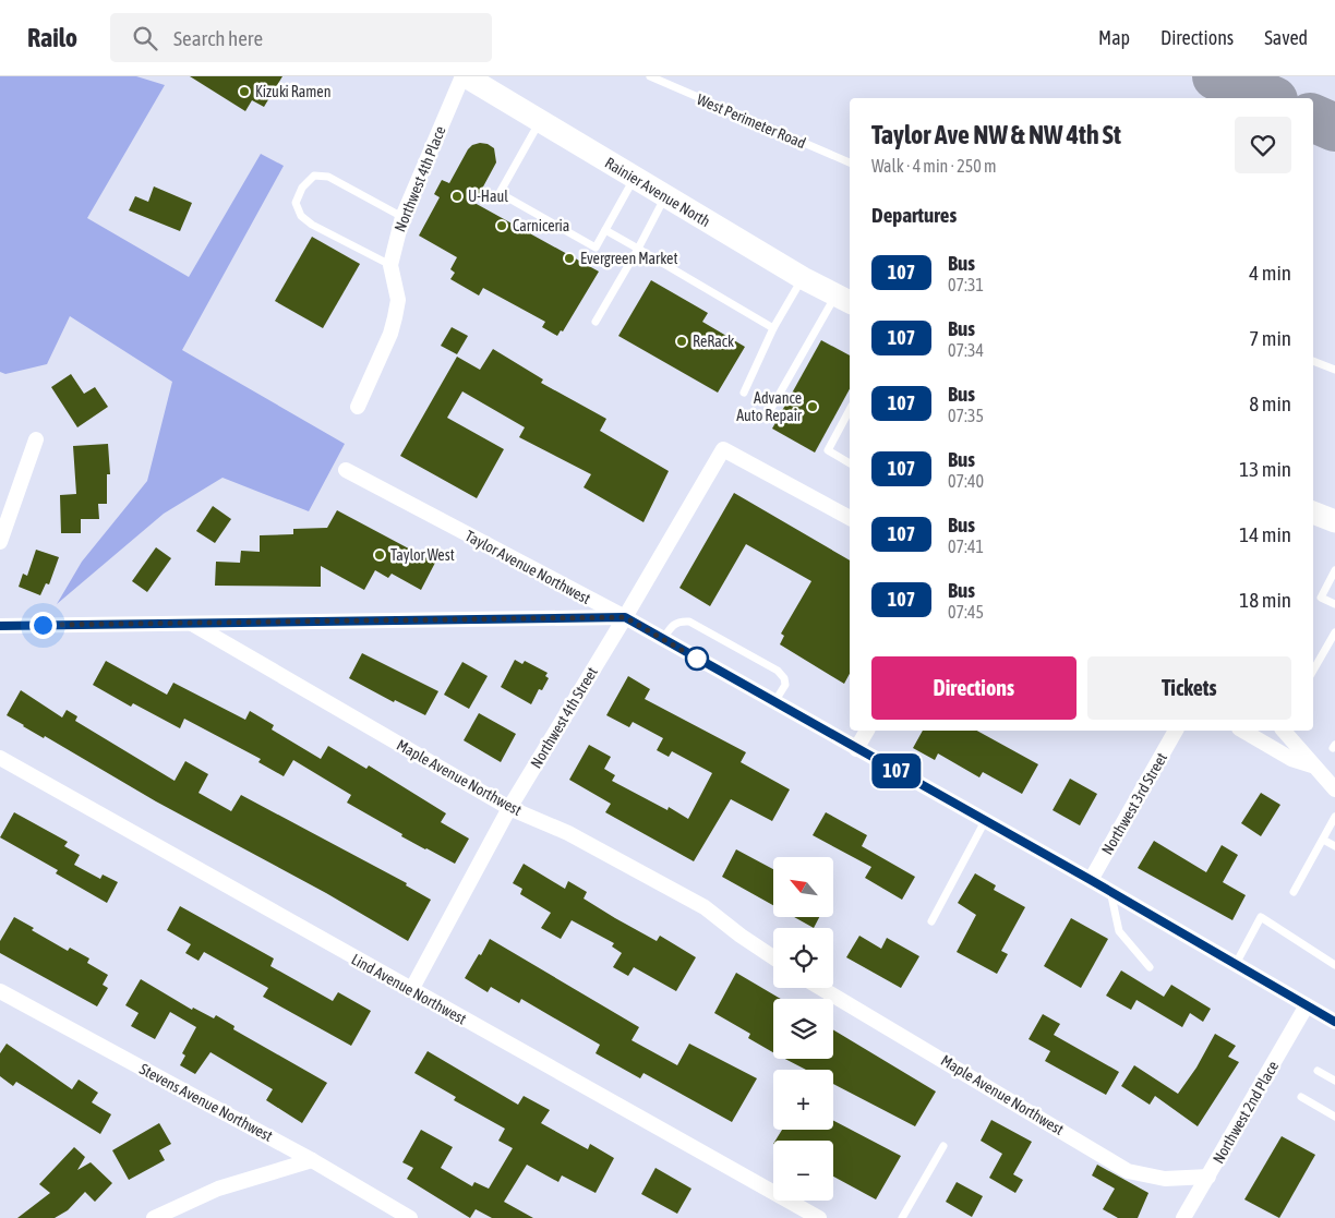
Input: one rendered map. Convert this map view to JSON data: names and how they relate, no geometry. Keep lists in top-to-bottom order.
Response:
{
  "streets": {
    "main road": ["Rainier Avenue North"],
    "street": [
      "Northwest 4th Place",
      "Taylor Avenue Northwest",
      "Northwest 4th Street",
      "Maple Avenue Northwest",
      "Northwest 3rd Street",
      "Lind Avenue Northwest",
      "Stevens Avenue Northwest",
      "Northwest 2nd Place"
    ],
    "lane": ["West Perimeter Road"]
  },
  "crossings": [
    ["Northwest 4th Place", "Rainier Avenue North"],
    ["Taylor Avenue Northwest", "Northwest 4th Street"],
    ["Taylor Avenue Northwest", "Northwest 3rd Street"],
    ["Taylor Avenue Northwest", "Northwest 2nd Place"],
    ["Northwest 4th Street", "Maple Avenue Northwest"],
    ["Northwest 4th Street", "Lind Avenue Northwest"],
    ["Maple Avenue Northwest", "Northwest 2nd Place"]
  ],
  "places": [
    "Kizuki Ramen",
    "U-Haul",
    "Carniceria",
    "Evergreen Market",
    "ReRack",
    "Advance Auto Repair",
    "Taylor West"
  ],
  "lines": ["bus line 107"],
  "north": "top left",
  "page": {
    "header": "Railo",
    "search": "Search here",
    "nav": ["Map", "Directions", "Saved"],
    "on_map": "107",
    "heading": [
      ["Taylor Ave NW & NW 4th St", "Walk · 4 min · 250 m"],
      "Departures"
    ],
    "list": [
      {
        "mark": "107",
        "name": "Bus",
        "note": "07:31",
        "value": "4 min"
      },
      {
        "mark": "107",
        "name": "Bus",
        "note": "07:34",
        "value": "7 min"
      },
      {
        "mark": "107",
        "name": "Bus",
        "note": "07:35",
        "value": "8 min"
      },
      {
        "mark": "107",
        "name": "Bus",
        "note": "07:40",
        "value": "13 min"
      },
      {
        "mark": "107",
        "name": "Bus",
        "note": "07:41",
        "value": "14 min"
      },
      {
        "mark": "107",
        "name": "Bus",
        "note": "07:45",
        "value": "18 min"
      }
    ],
    "buttons": ["Directions", "Tickets"],
    "map_buttons": ["+", "−"]
  }
}
